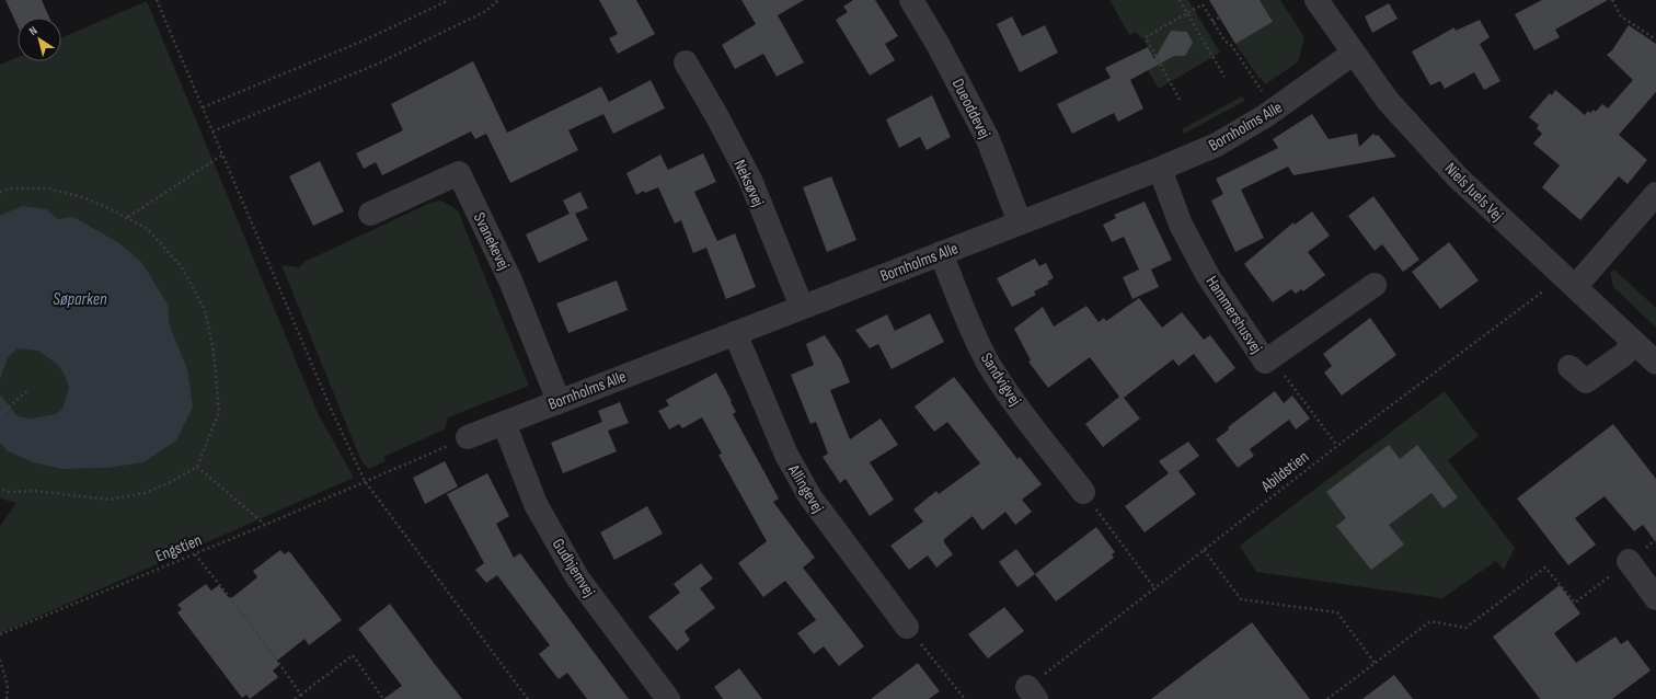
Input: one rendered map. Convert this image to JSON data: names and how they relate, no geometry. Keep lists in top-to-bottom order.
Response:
{
  "streets": {
    "street": [
      "Dueoddevej",
      "Bornholms Alle",
      "Neksøvej",
      "Niels Juels Vej",
      "Svanekevej",
      "Hammershusvej",
      "Sandvigvej",
      "Allingevej",
      "Gudhjemvej"
    ],
    "path": ["Abildstien", "Engstien"]
  },
  "crossings": [
    ["Dueoddevej", "Bornholms Alle"],
    ["Bornholms Alle", "Neksøvej"],
    ["Bornholms Alle", "Niels Juels Vej"],
    ["Bornholms Alle", "Svanekevej"],
    ["Bornholms Alle", "Hammershusvej"],
    ["Bornholms Alle", "Sandvigvej"],
    ["Bornholms Alle", "Allingevej"],
    ["Bornholms Alle", "Engstien"],
    ["Bornholms Alle", "Gudhjemvej"],
    ["Niels Juels Vej", "Abildstien"]
  ],
  "water": ["Søparken"],
  "north": "top left"
}
